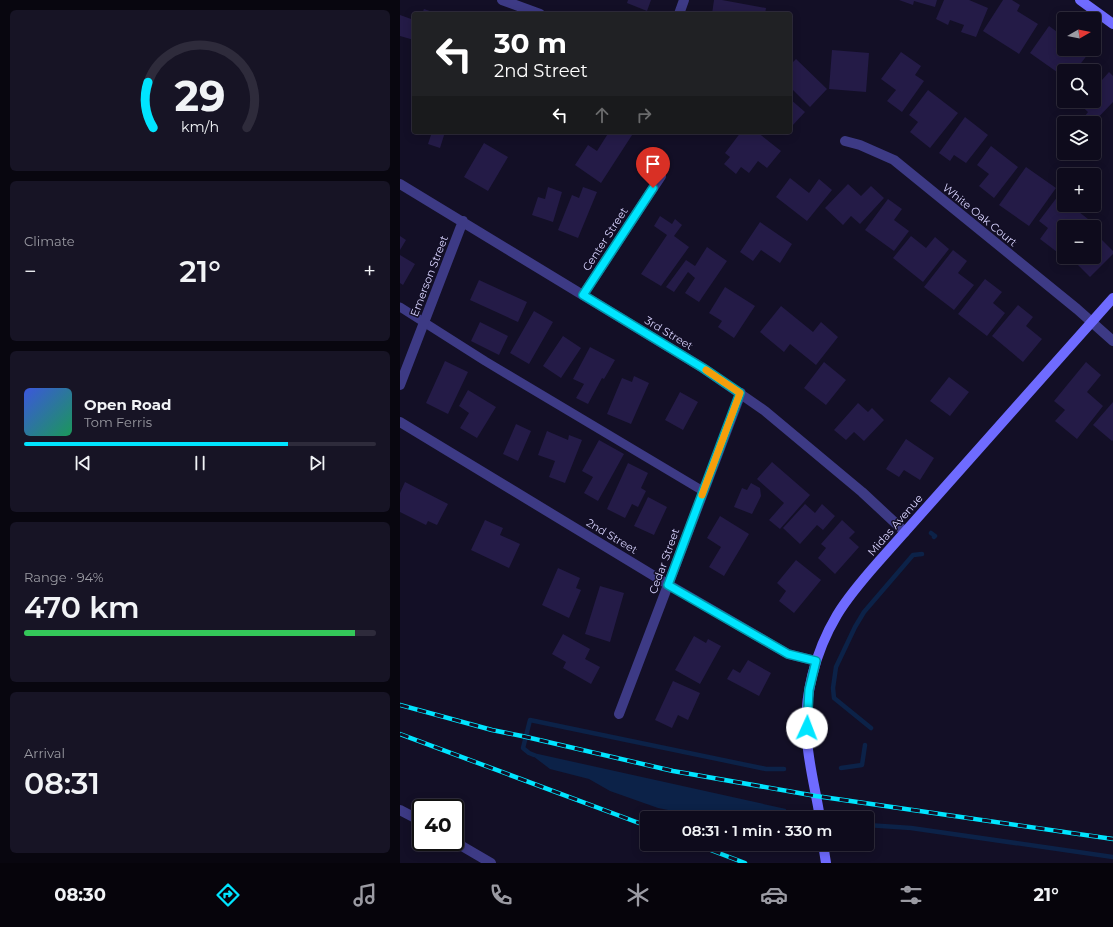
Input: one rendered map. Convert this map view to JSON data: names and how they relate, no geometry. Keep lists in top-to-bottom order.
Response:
{
  "streets": {
    "street": [
      "White Oak Court",
      "Center Street",
      "Emerson Street",
      "3rd Street",
      "Midas Avenue",
      "2nd Street",
      "Cedar Street"
    ]
  },
  "crossings": [
    ["White Oak Court", "Midas Avenue"],
    ["Center Street", "3rd Street"],
    ["Emerson Street", "3rd Street"],
    ["3rd Street", "Midas Avenue"],
    ["3rd Street", "Cedar Street"],
    ["Midas Avenue", "2nd Street"],
    ["2nd Street", "Cedar Street"]
  ],
  "north": "right",
  "page": {
    "map_buttons": ["+", "−"],
    "turn": ["30 m", "2nd Street"],
    "tile": [
      "Climate",
      ["Range · 94%", "470 km"],
      ["Arrival", "08:31"]
    ],
    "heat": ["−", "21°", "+"],
    "song": ["Open Road", "Tom Ferris"],
    "limit": "40",
    "trip": "08:31 · 1 min · 330 m",
    "tabs": ["08:30", "21°"],
    "gauge": ["29", "km/h"]
  }
}
